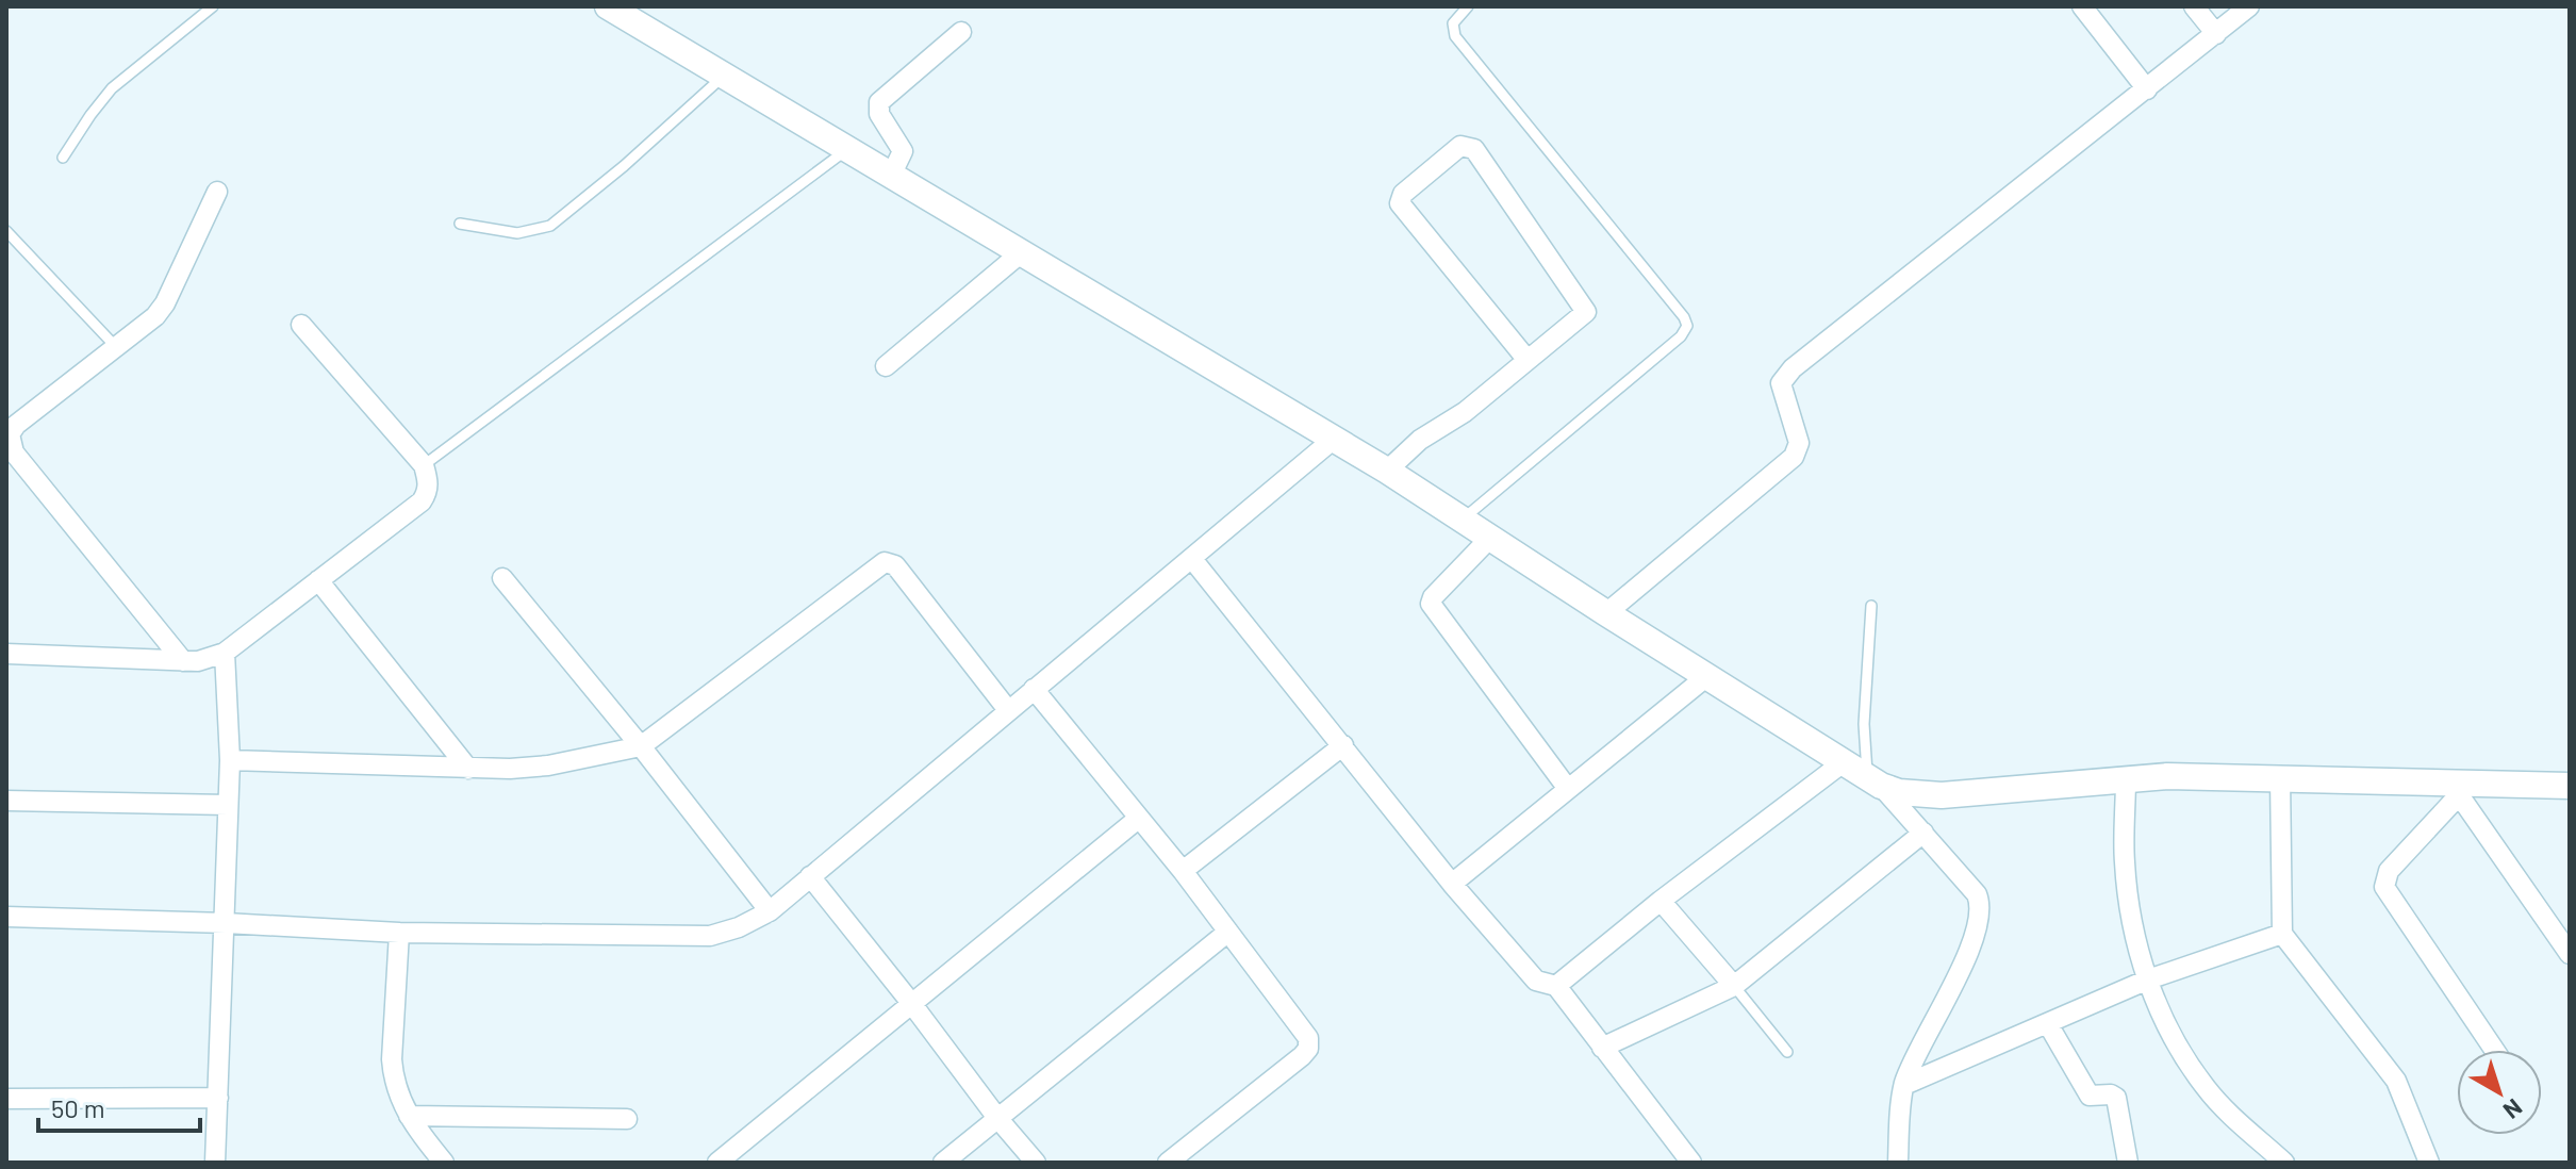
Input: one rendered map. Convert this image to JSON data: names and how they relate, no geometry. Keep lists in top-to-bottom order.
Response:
{
  "scale_bar": "50 m",
  "north": "bottom right"
}
